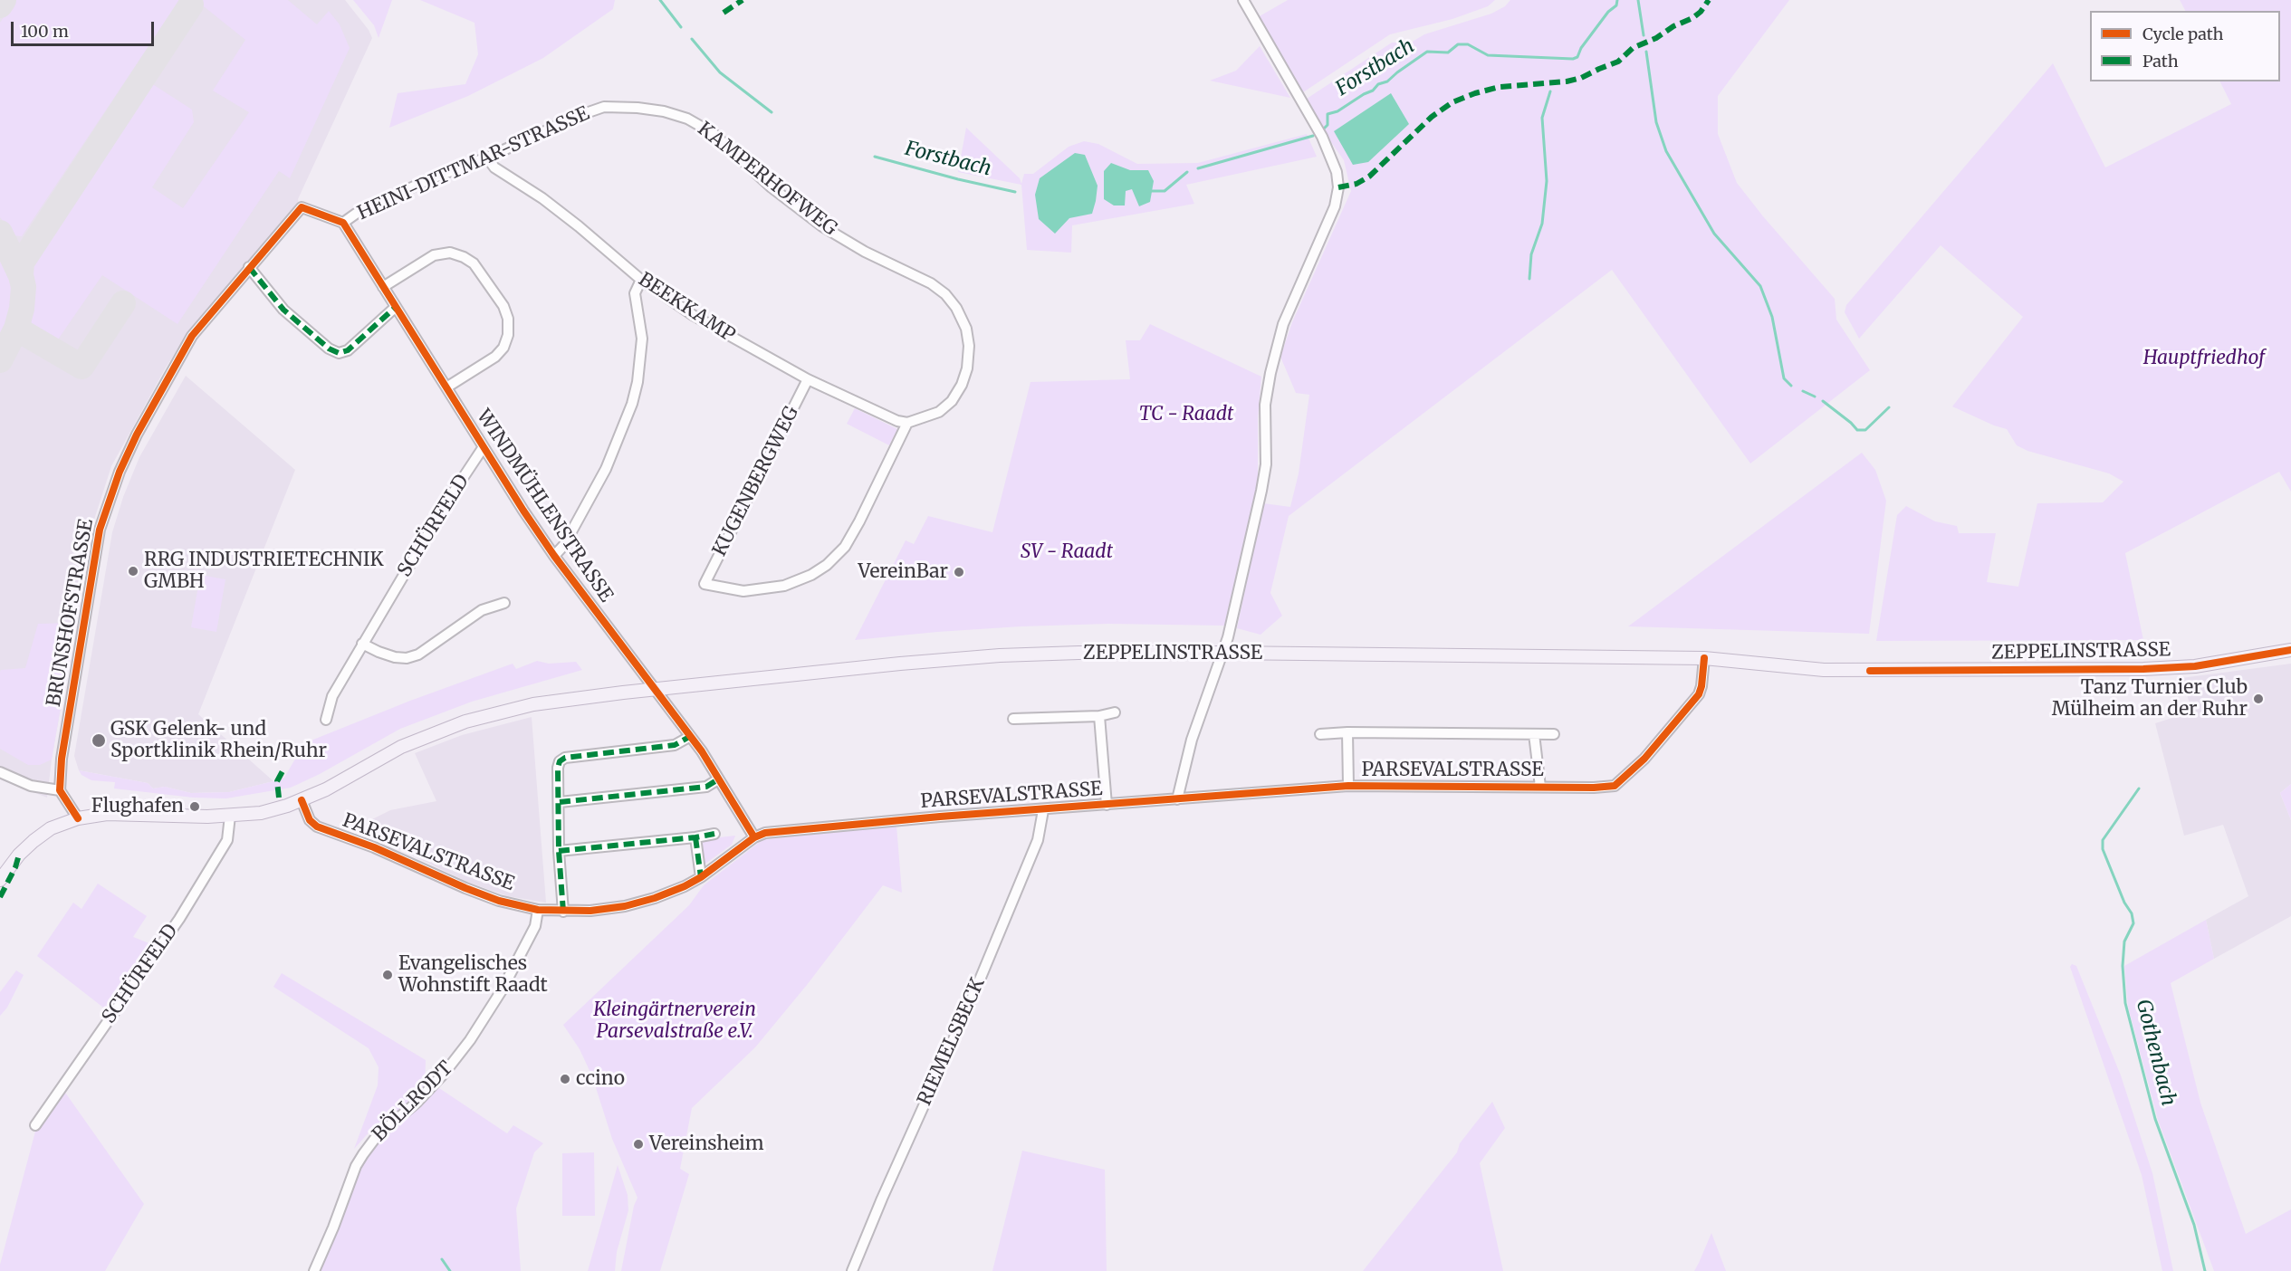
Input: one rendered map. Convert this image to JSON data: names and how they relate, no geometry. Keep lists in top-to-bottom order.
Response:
{
  "streets": {
    "main road": ["ZEPPELINSTRASSE"],
    "street": [
      "HEINI-DITTMAR-STRASSE",
      "KAMPERHOFWEG",
      "BEEKKAMP",
      "KUGENBERGWEG",
      "WINDMÜHLENSTRASSE",
      "SCHÜRFELD",
      "BRUNSHOFSTRASSE",
      "PARSEVALSTRASSE",
      "RIEMELSBECK",
      "BÖLLRODT"
    ]
  },
  "crossings": [
    ["HEINI-DITTMAR-STRASSE", "KAMPERHOFWEG"],
    ["HEINI-DITTMAR-STRASSE", "BEEKKAMP"],
    ["HEINI-DITTMAR-STRASSE", "WINDMÜHLENSTRASSE"],
    ["HEINI-DITTMAR-STRASSE", "BRUNSHOFSTRASSE"],
    ["KAMPERHOFWEG", "BEEKKAMP"],
    ["KAMPERHOFWEG", "KUGENBERGWEG"],
    ["BEEKKAMP", "KUGENBERGWEG"],
    ["WINDMÜHLENSTRASSE", "SCHÜRFELD"],
    ["WINDMÜHLENSTRASSE", "BRUNSHOFSTRASSE"],
    ["WINDMÜHLENSTRASSE", "ZEPPELINSTRASSE"],
    ["WINDMÜHLENSTRASSE", "PARSEVALSTRASSE"],
    ["SCHÜRFELD", "ZEPPELINSTRASSE"],
    ["ZEPPELINSTRASSE", "PARSEVALSTRASSE"],
    ["PARSEVALSTRASSE", "RIEMELSBECK"],
    ["PARSEVALSTRASSE", "BÖLLRODT"]
  ],
  "water": ["Forstbach", "Gothenbach"],
  "parks": [
    "Hauptfriedhof",
    "TC - Raadt",
    "SV - Raadt",
    "Kleingärtnerverein Parsevalstraße e.V."
  ],
  "places": [
    "RRG INDUSTRIETECHNIK GMBH",
    "VereinBar",
    "Tanz Turnier Club Mülheim an der Ruhr",
    "GSK Gelenk- und Sportklinik Rhein/Ruhr",
    "Flughafen",
    "Evangelisches Wohnstift Raadt",
    "ccino",
    "Vereinsheim"
  ],
  "legend": ["Cycle path", "Path"],
  "scale_bar": "100 m"
}
